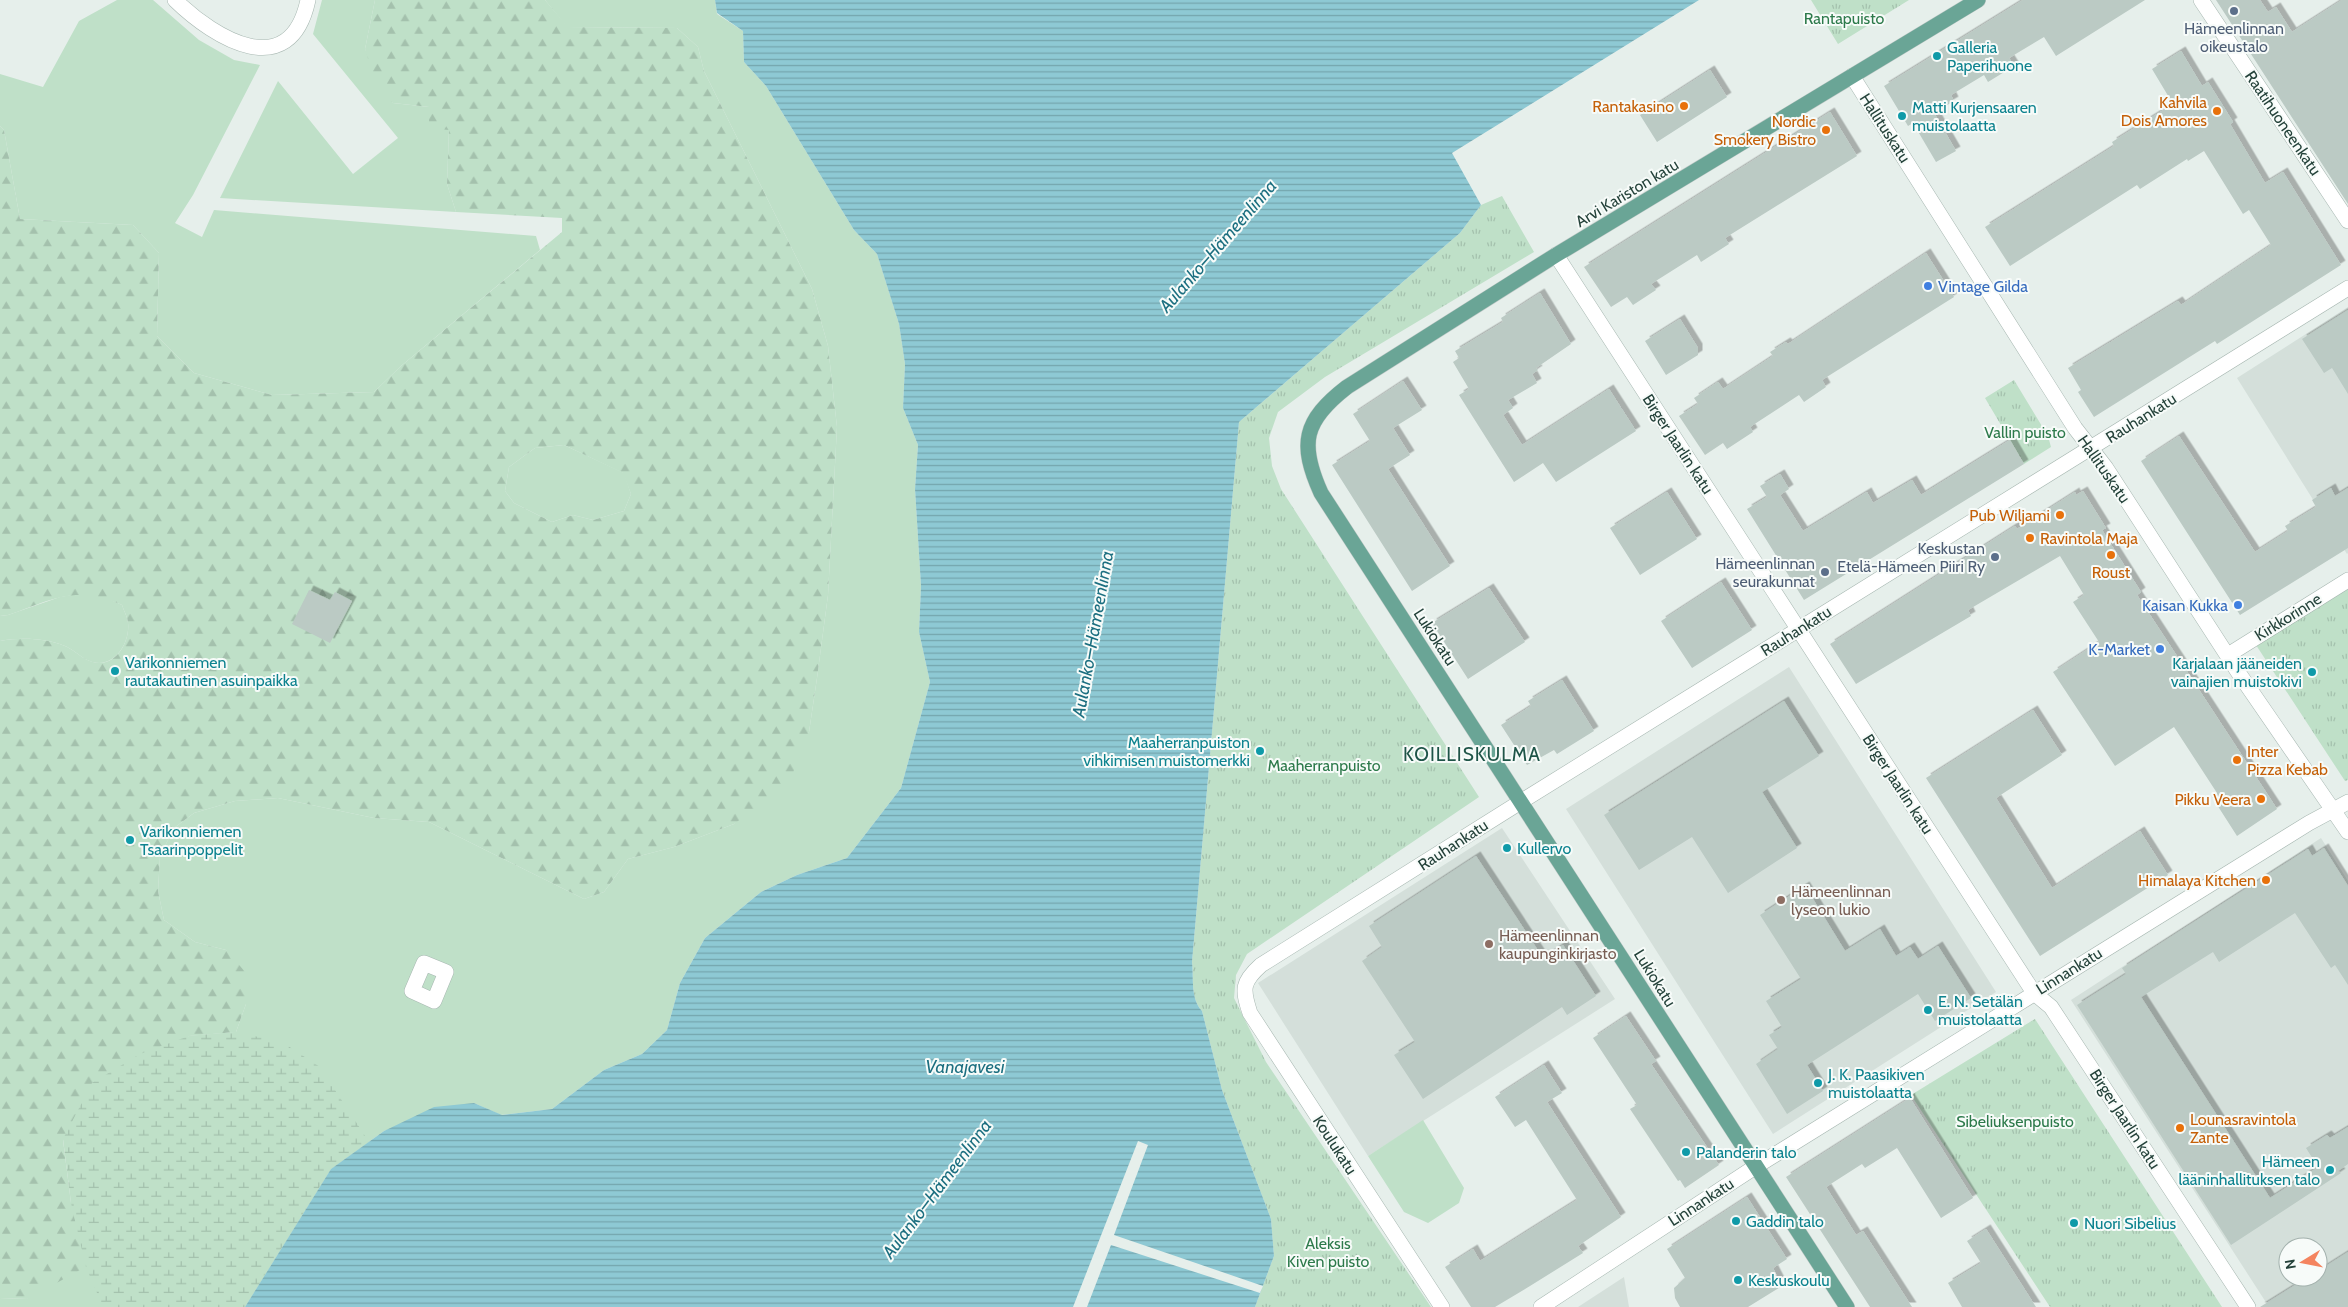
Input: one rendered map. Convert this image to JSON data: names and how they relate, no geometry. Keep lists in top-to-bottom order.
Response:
{
  "streets": {
    "main road": ["Arvi Kariston katu", "Lukiokatu"],
    "street": [
      "Raatihuoneenkatu",
      "Hallituskatu",
      "Rauhankatu",
      "Birger Jaarlin katu",
      "Kirkkorinne",
      "Linnankatu",
      "Koulukatu"
    ]
  },
  "crossings": [
    ["Hallituskatu", "Arvi Kariston katu"],
    ["Hallituskatu", "Rauhankatu"],
    ["Hallituskatu", "Kirkkorinne"],
    ["Hallituskatu", "Linnankatu"],
    ["Arvi Kariston katu", "Birger Jaarlin katu"],
    ["Arvi Kariston katu", "Lukiokatu"],
    ["Rauhankatu", "Birger Jaarlin katu"],
    ["Rauhankatu", "Lukiokatu"],
    ["Rauhankatu", "Koulukatu"],
    ["Birger Jaarlin katu", "Linnankatu"],
    ["Lukiokatu", "Linnankatu"]
  ],
  "districts": ["KOILLISKULMA"],
  "water": ["Aulanko–Hämeenlinna", "Vanajavesi"],
  "parks": [
    "Rantapuisto",
    "Vallin puisto",
    "Maaherranpuisto",
    "Sibeliuksenpuisto",
    "Aleksis Kiven puisto"
  ],
  "places": [
    "Hämeenlinnan oikeustalo",
    "Galleria Paperihuone",
    "Rantakasino",
    "Kahvila Dois Amores",
    "Matti Kurjensaaren muistolaatta",
    "Nordic Smokery Bistro",
    "Vintage Gilda",
    "Pub Wiljami",
    "Ravintola Maja",
    "Roust",
    "Keskustan Etelä-Hämeen Piiri Ry",
    "Hämeenlinnan seurakunnat",
    "Kaisan Kukka",
    "K-Market",
    "Varikonniemen rautakautinen asuinpaikka",
    "Karjalaan jääneiden vainajien muistokivi",
    "Maaherranpuiston vihkimisen muistomerkki",
    "Inter Pizza Kebab",
    "Pikku Veera",
    "Varikonniemen Tsaarinpoppelit",
    "Kullervo",
    "Himalaya Kitchen",
    "Hämeenlinnan lyseon lukio",
    "Hämeenlinnan kaupunginkirjasto",
    "E. N. Setälän muistolaatta",
    "J. K. Paasikiven muistolaatta",
    "Lounasravintola Zante",
    "Palanderin talo",
    "Hämeen lääninhallituksen talo",
    "Gaddin talo",
    "Nuori Sibelius",
    "Keskuskoulu"
  ],
  "north": "left"
}
